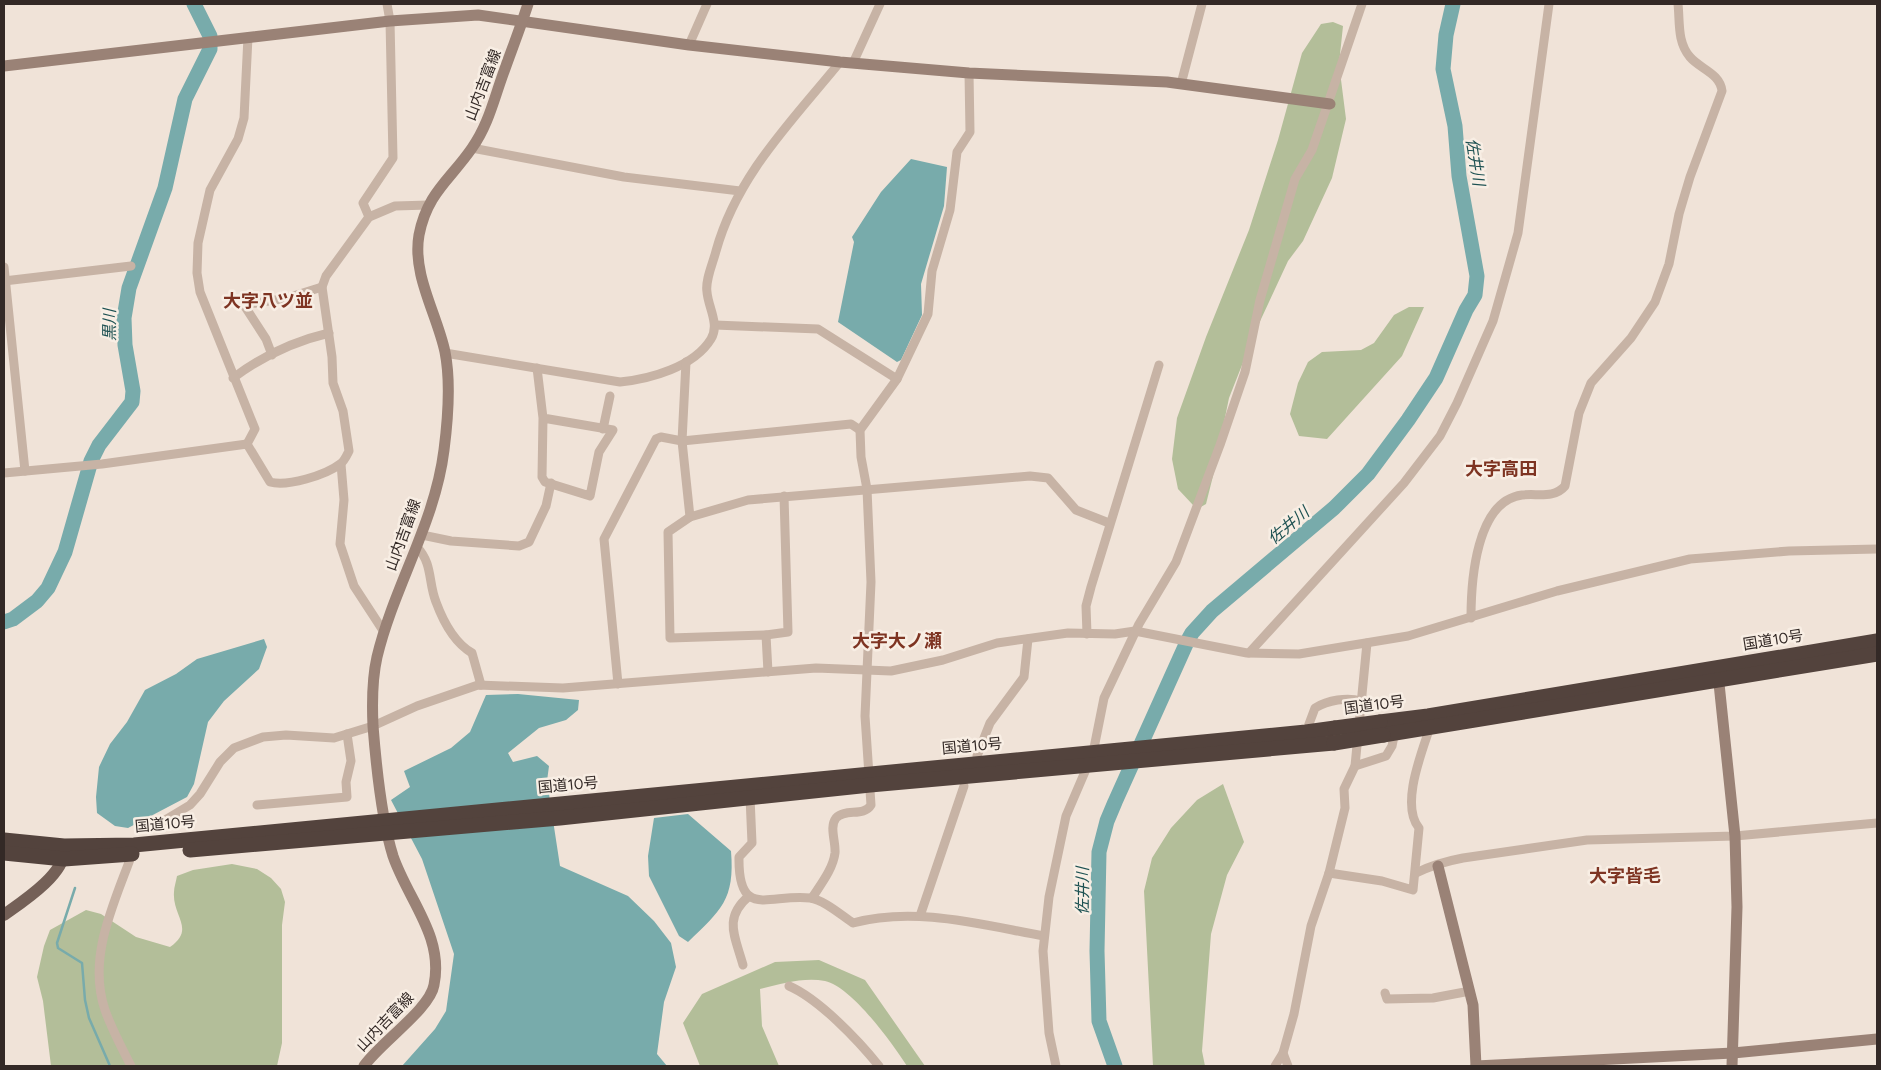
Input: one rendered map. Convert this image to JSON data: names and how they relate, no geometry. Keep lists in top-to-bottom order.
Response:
{
  "streets": {
    "highway": ["国道10号"],
    "street": ["山内吉富線"]
  },
  "crossings": [
    ["山内吉富線", "国道10号"]
  ],
  "districts": [
    "大字八ツ並",
    "大字高田",
    "大字大ノ瀬",
    "大字皆毛"
  ],
  "water": ["佐井川", "黒川"]
}
